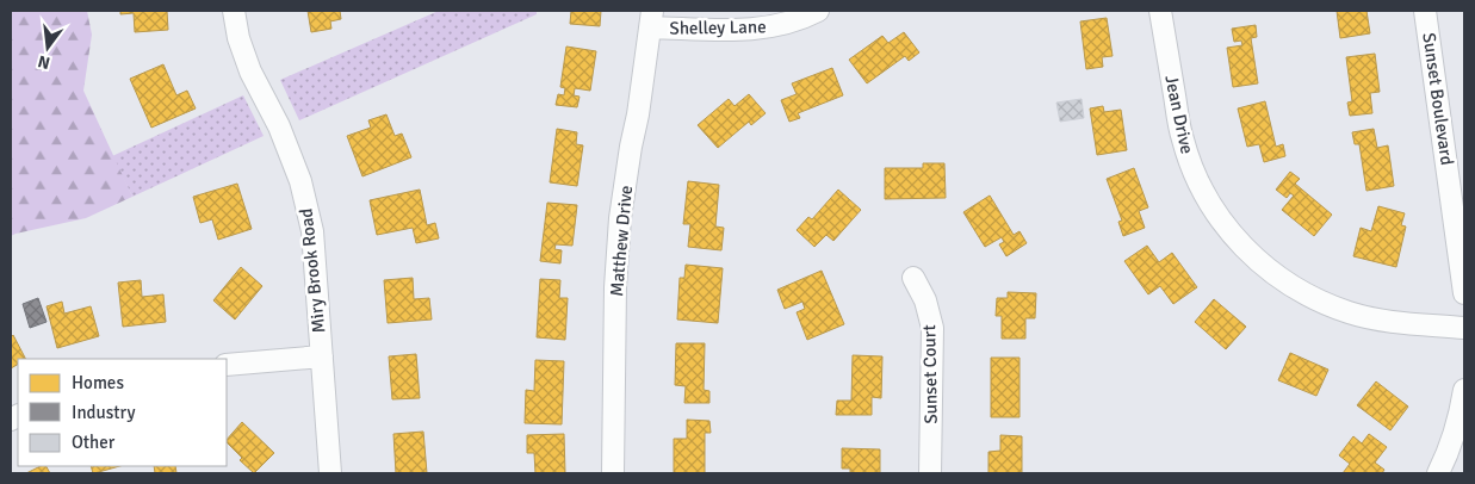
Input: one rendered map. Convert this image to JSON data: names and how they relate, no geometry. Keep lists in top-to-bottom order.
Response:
{
  "streets": {
    "street": [
      "Shelley Lane",
      "Sunset Boulevard",
      "Jean Drive",
      "Matthew Drive",
      "Miry Brook Road",
      "Sunset Court"
    ]
  },
  "crossings": [
    ["Shelley Lane", "Matthew Drive"]
  ],
  "legend": ["Homes", "Industry", "Other"],
  "north": "bottom"
}
